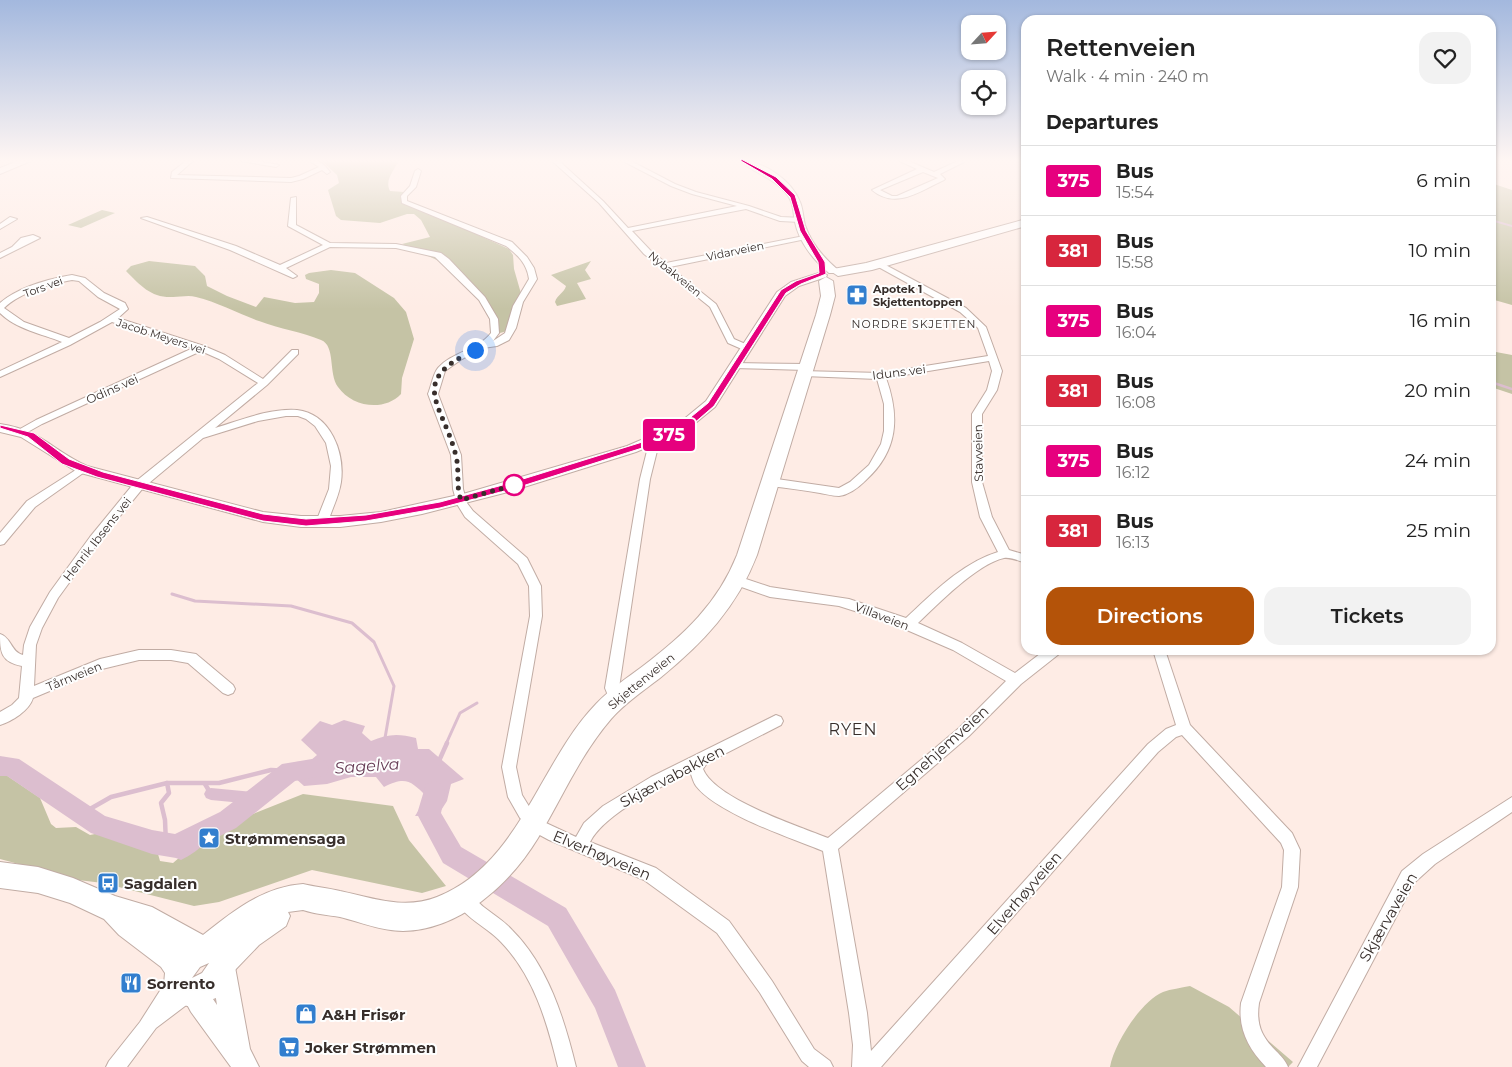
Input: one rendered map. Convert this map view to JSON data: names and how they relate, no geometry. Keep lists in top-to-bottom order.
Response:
{
  "streets": {
    "main road": ["Skjettenveien"],
    "street": [
      "Vidarveien",
      "Nybakveien",
      "Tors vei",
      "Jacob Meyers vei",
      "Iduns vei",
      "Odins vei",
      "Stavveien",
      "Henrik Ibsens vei",
      "Villaveien",
      "Tårnveien",
      "Egnehjemveien",
      "Skjærvabakken",
      "Elverhøyveien",
      "Skjærvaveien"
    ]
  },
  "crossings": [
    ["Vidarveien", "Nybakveien"],
    ["Tors vei", "Jacob Meyers vei"],
    ["Jacob Meyers vei", "Odins vei"],
    ["Jacob Meyers vei", "Henrik Ibsens vei"],
    ["Iduns vei", "Stavveien"],
    ["Iduns vei", "Skjettenveien"],
    ["Henrik Ibsens vei", "Tårnveien"],
    ["Villaveien", "Skjettenveien"],
    ["Villaveien", "Egnehjemveien"],
    ["Skjettenveien", "Elverhøyveien"],
    ["Skjærvabakken", "Elverhøyveien"]
  ],
  "districts": ["NORDRE SKJETTEN", "RYEN"],
  "water": ["Sagelva"],
  "places": {
    "pharmacy": ["Apotek 1 Skjettentoppen"],
    "place": ["Strømmensaga"],
    "bus stop": ["Sagdalen"],
    "restaurant": ["Sorrento"],
    "shop": ["A&H Frisør"],
    "supermarket": ["Joker Strømmen"]
  },
  "lines": ["bus line 375"],
  "north": "top right",
  "page": {
    "on_map": "375",
    "heading": [
      ["Rettenveien", "Walk · 4 min · 240 m"],
      "Departures"
    ],
    "list": [
      {
        "mark": "375",
        "name": "Bus",
        "note": "15:54",
        "value": "6 min"
      },
      {
        "mark": "381",
        "name": "Bus",
        "note": "15:58",
        "value": "10 min"
      },
      {
        "mark": "375",
        "name": "Bus",
        "note": "16:04",
        "value": "16 min"
      },
      {
        "mark": "381",
        "name": "Bus",
        "note": "16:08",
        "value": "20 min"
      },
      {
        "mark": "375",
        "name": "Bus",
        "note": "16:12",
        "value": "24 min"
      },
      {
        "mark": "381",
        "name": "Bus",
        "note": "16:13",
        "value": "25 min"
      }
    ],
    "buttons": ["Directions", "Tickets"]
  }
}
